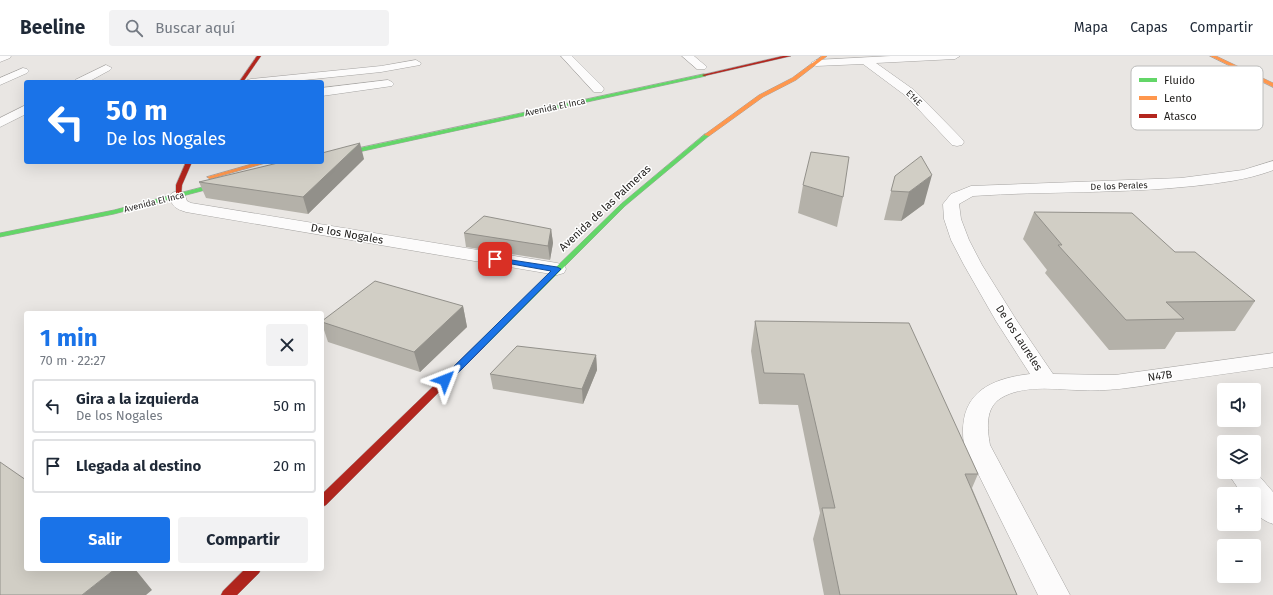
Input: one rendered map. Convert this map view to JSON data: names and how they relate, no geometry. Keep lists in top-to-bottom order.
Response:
{
  "streets": {
    "main road": ["Avenida El Inca", "Avenida de las Palmeras"],
    "street": [
      "E14E",
      "De los Perales",
      "De los Nogales",
      "De los Laureles",
      "N47B"
    ]
  },
  "crossings": [
    ["Avenida El Inca", "De los Nogales"],
    ["De los Perales", "De los Laureles"],
    ["Avenida de las Palmeras", "De los Nogales"],
    ["De los Laureles", "N47B"]
  ],
  "legend": ["Fluido", "Lento", "Atasco"],
  "page": {
    "header": "Beeline",
    "search": "Buscar aquí",
    "nav": ["Mapa", "Capas", "Compartir"],
    "turn": ["50 m", "De los Nogales"],
    "heading": ["1 min", "70 m · 22:27"],
    "list": [
      {
        "name": "Gira a la izquierda",
        "note": "De los Nogales",
        "value": "50 m"
      },
      {
        "name": "Llegada al destino",
        "value": "20 m"
      }
    ],
    "map_buttons": ["+", "−"],
    "buttons": ["Salir", "Compartir"]
  }
}
